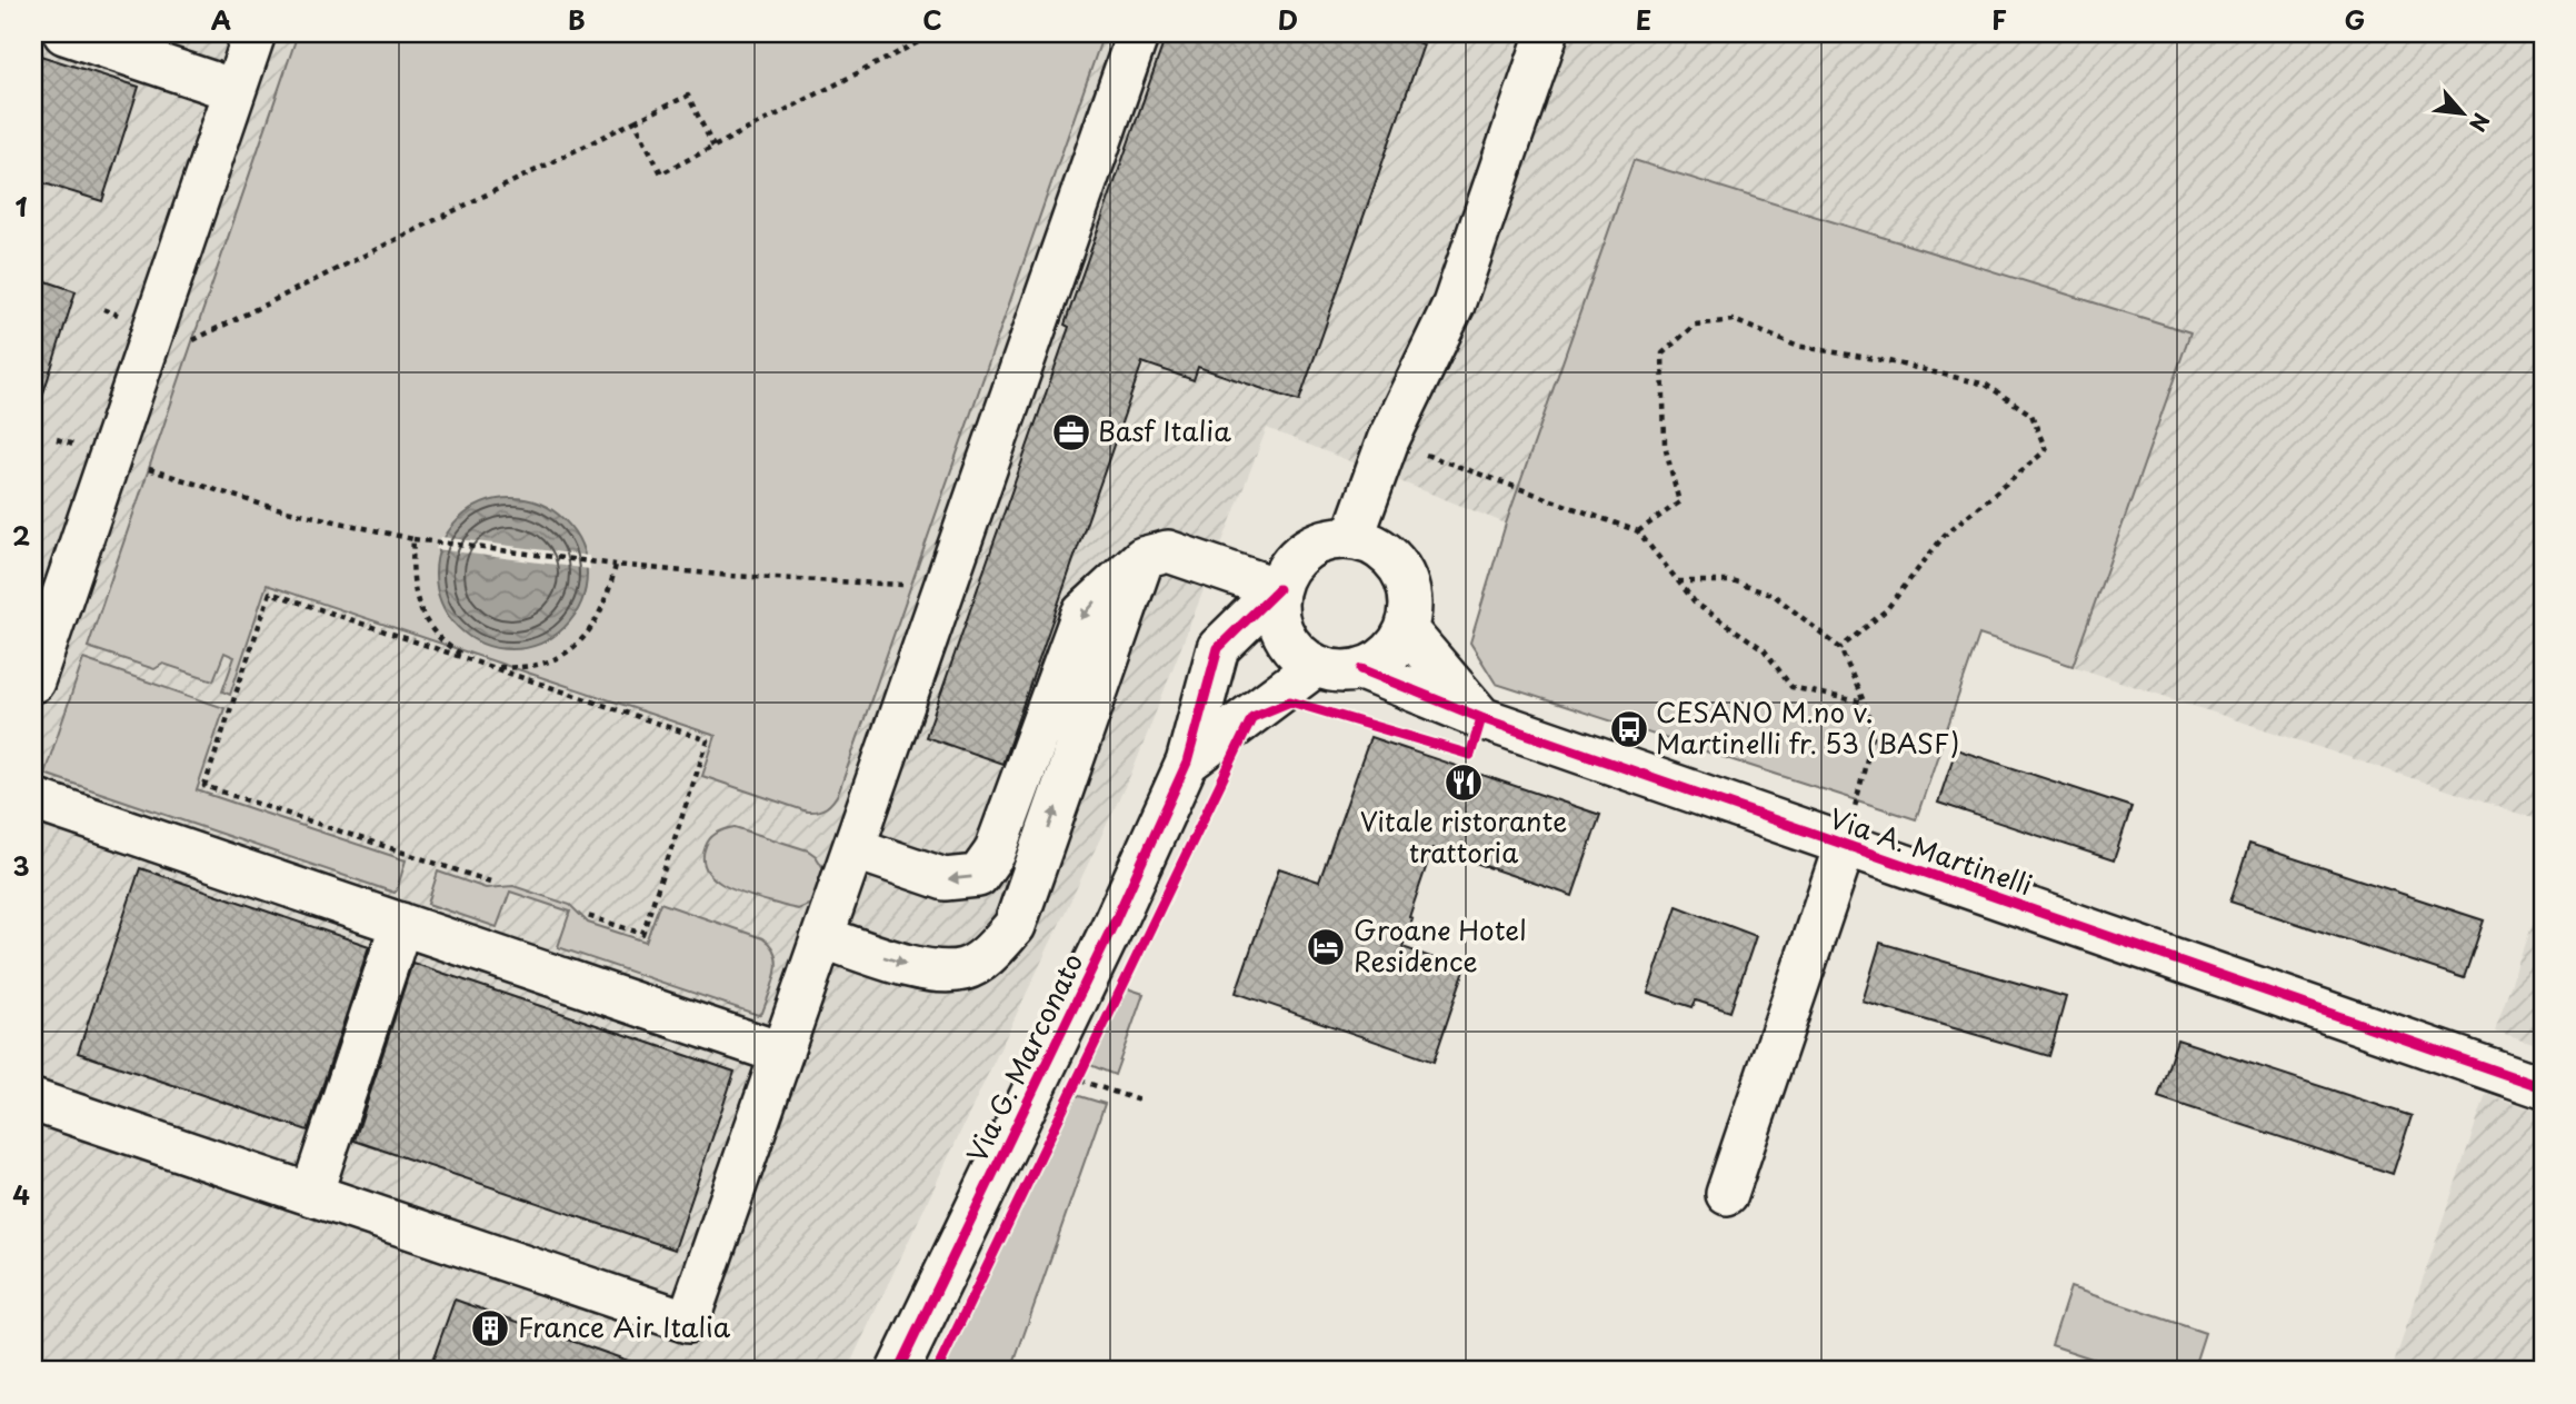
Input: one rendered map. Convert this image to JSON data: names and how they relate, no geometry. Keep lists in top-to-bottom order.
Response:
{
  "streets": {
    "street": ["Via A. Martinelli", "Via G. Marconato"]
  },
  "crossings": [
    ["Via A. Martinelli", "Via G. Marconato"]
  ],
  "places": {
    "office": ["Basf Italia"],
    "bus stop": ["CESANO M.no v. Martinelli fr. 53 (BASF)"],
    "restaurant": ["Vitale ristorante trattoria"],
    "hotel": ["Groane Hotel Residence"],
    "building": ["France Air Italia"]
  },
  "north": "bottom right",
  "grid": {
    "columns": [
      "A",
      "B",
      "C",
      "D",
      "E",
      "F",
      "G"
    ],
    "rows": [
      "1",
      "2",
      "3",
      "4"
    ]
  }
}
